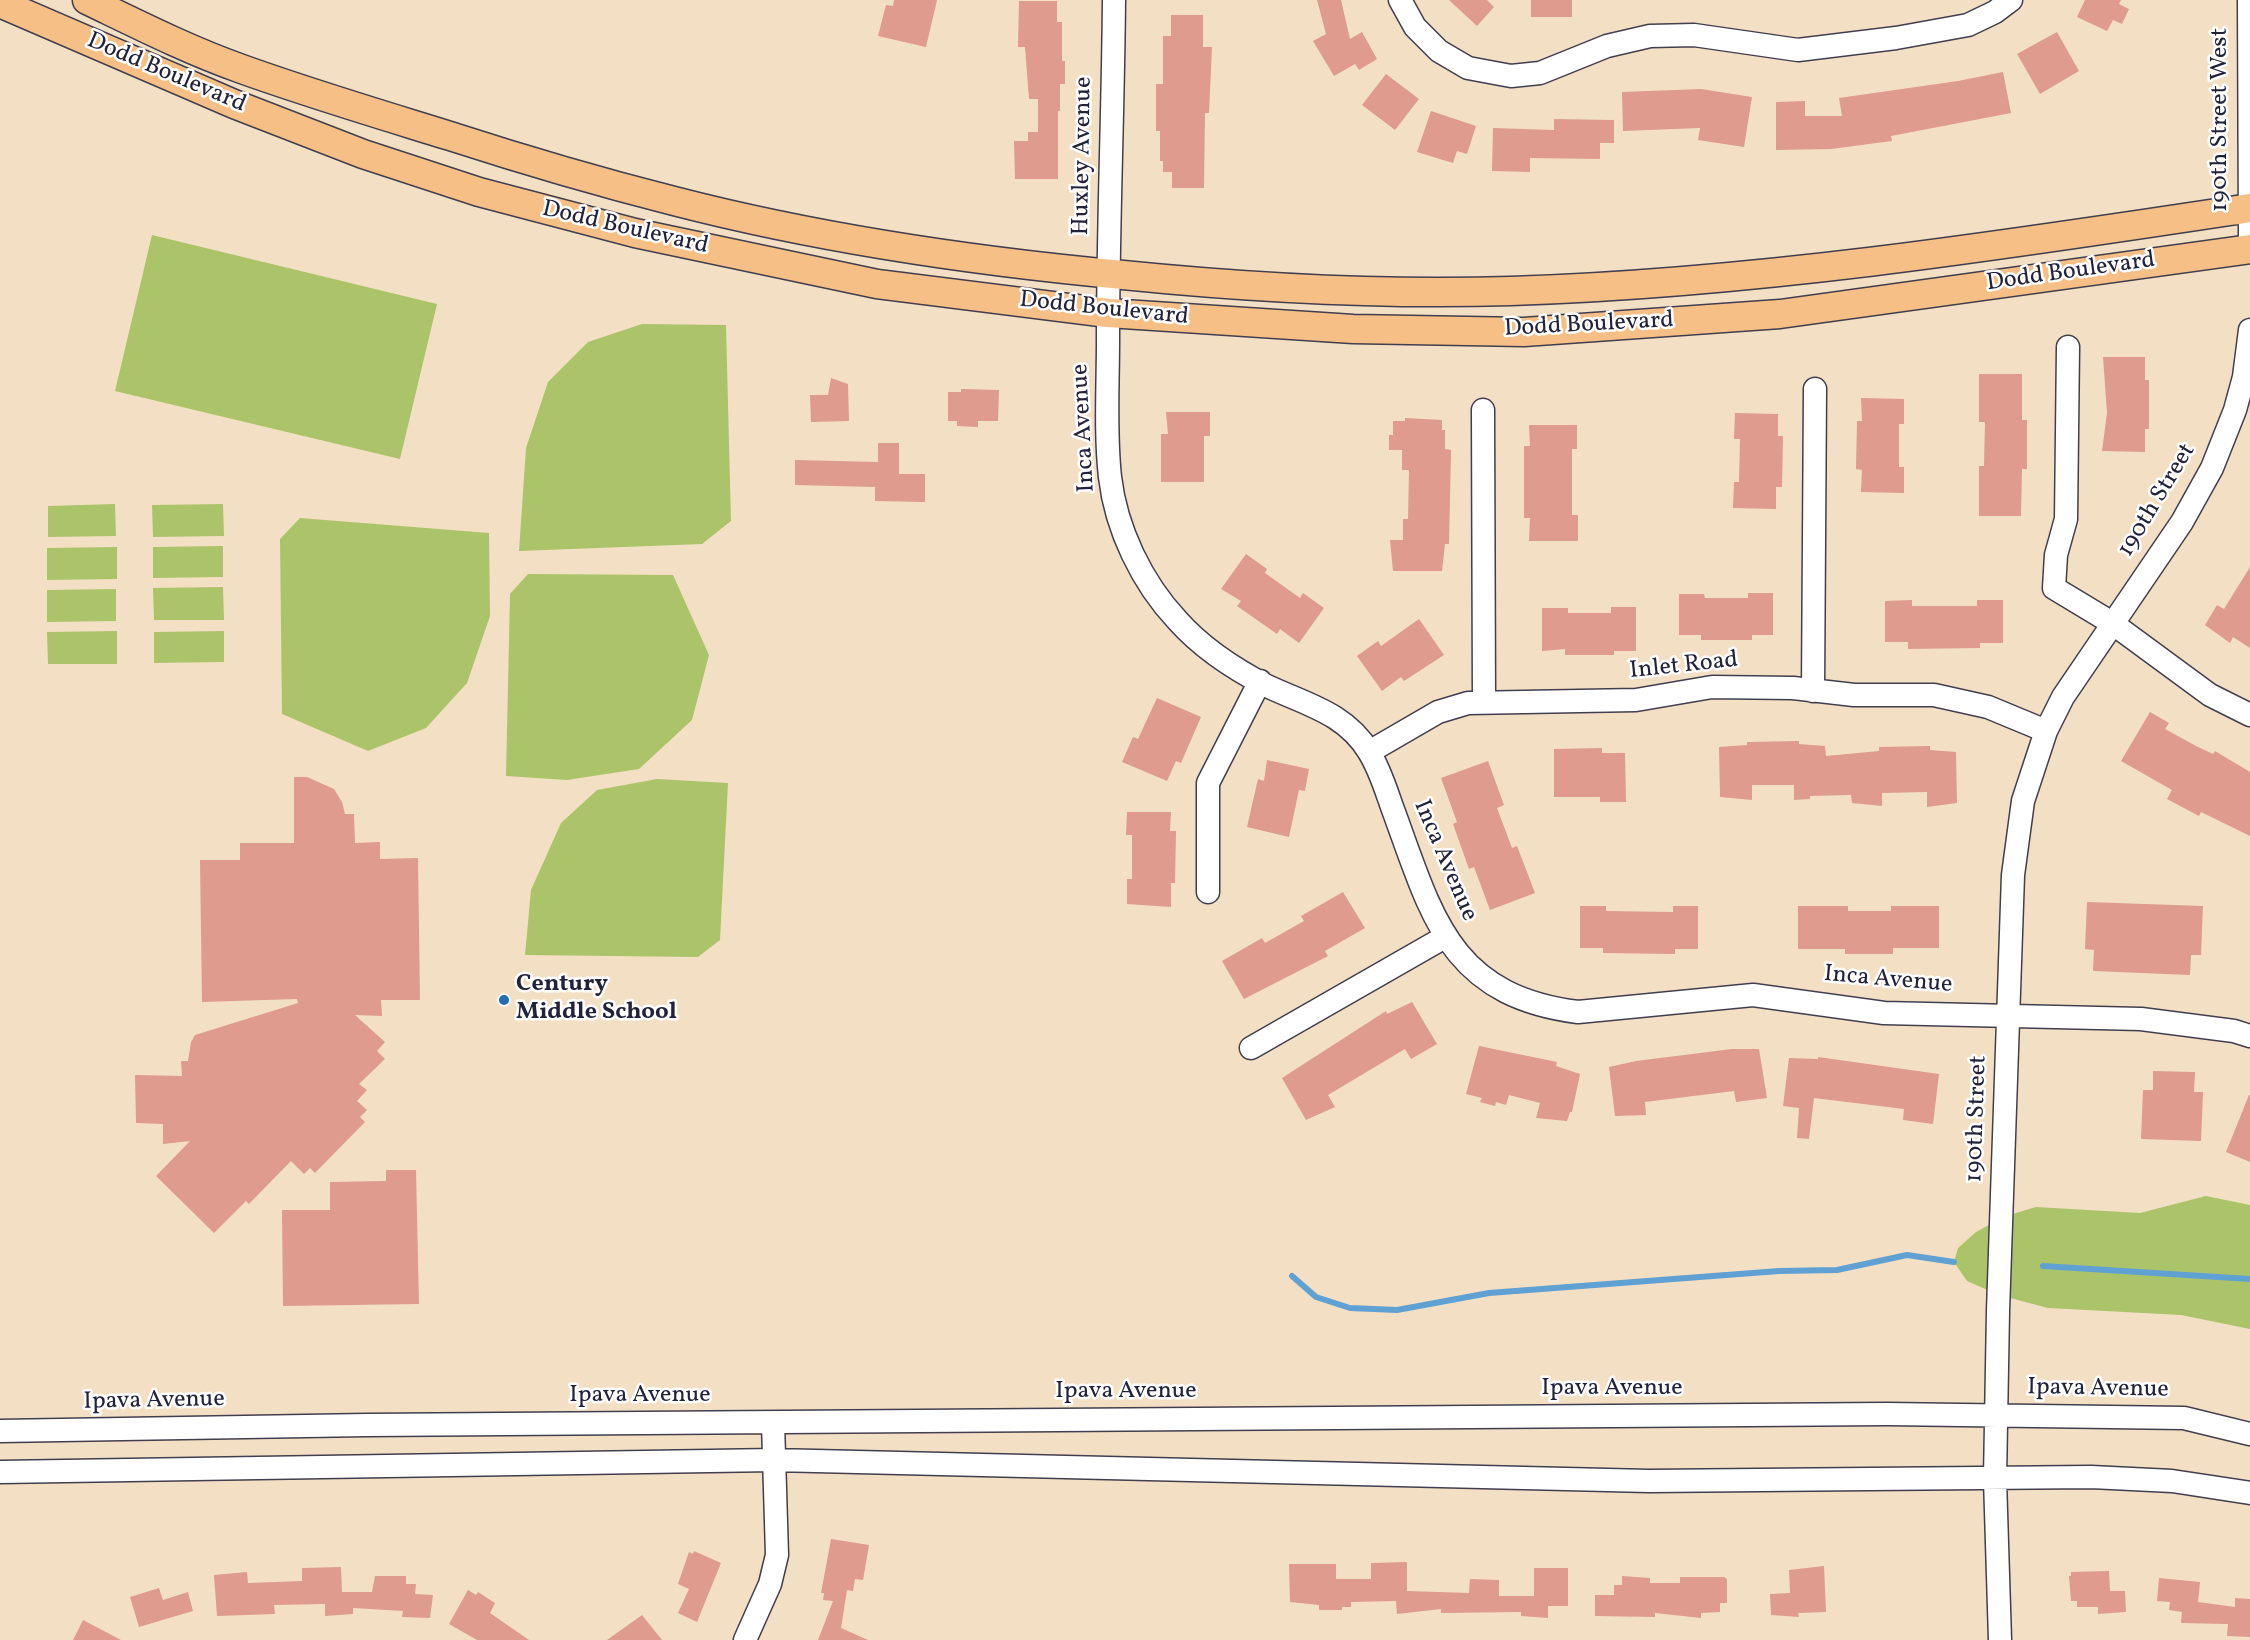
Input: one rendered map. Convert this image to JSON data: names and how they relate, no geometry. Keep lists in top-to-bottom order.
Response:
{
  "streets": {
    "main road": ["Dodd Boulevard"],
    "street": [
      "190th Street West",
      "Huxley Avenue",
      "Inca Avenue",
      "190th Street",
      "Inlet Road",
      "Ipava Avenue"
    ]
  },
  "crossings": [
    ["Dodd Boulevard", "190th Street West"],
    ["Dodd Boulevard", "Huxley Avenue"],
    ["Dodd Boulevard", "Inca Avenue"],
    ["Huxley Avenue", "Inca Avenue"],
    ["Inca Avenue", "190th Street"],
    ["Inca Avenue", "Inlet Road"],
    ["190th Street", "Inlet Road"],
    ["190th Street", "Ipava Avenue"]
  ],
  "places": ["Century Middle School"]
}
